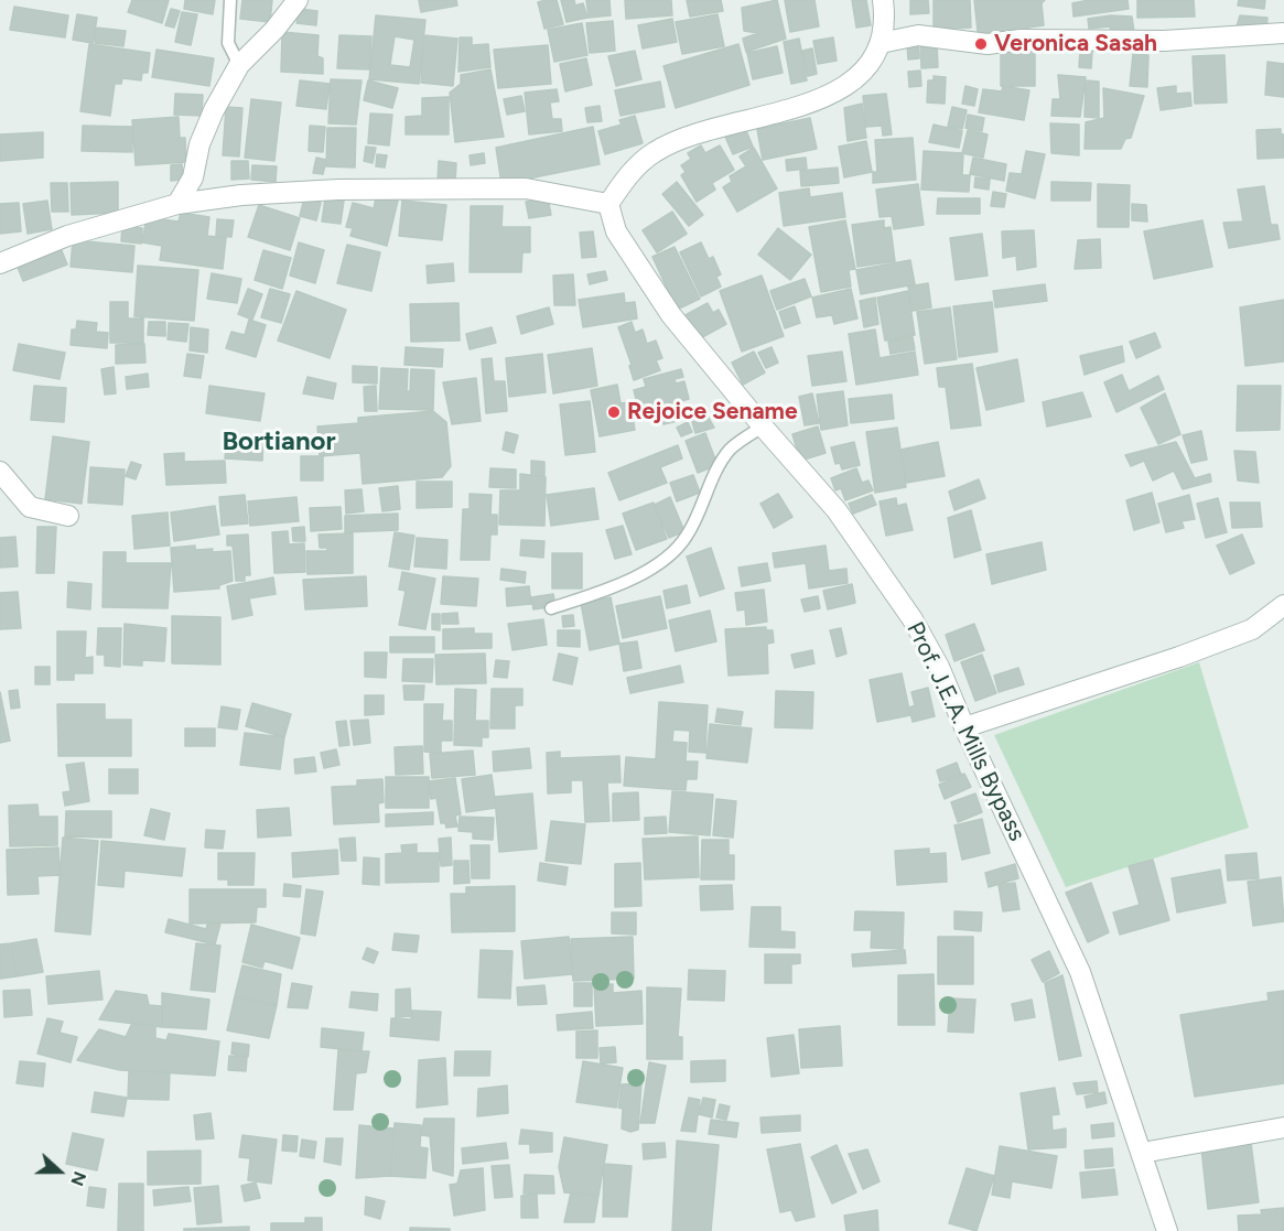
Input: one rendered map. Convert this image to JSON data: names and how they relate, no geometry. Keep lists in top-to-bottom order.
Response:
{
  "streets": {
    "street": ["Prof. J.E.A. Mills Bypass"]
  },
  "districts": ["Bortianor"],
  "places": ["Veronica Sasah", "Rejoice Sename"],
  "north": "right"
}
